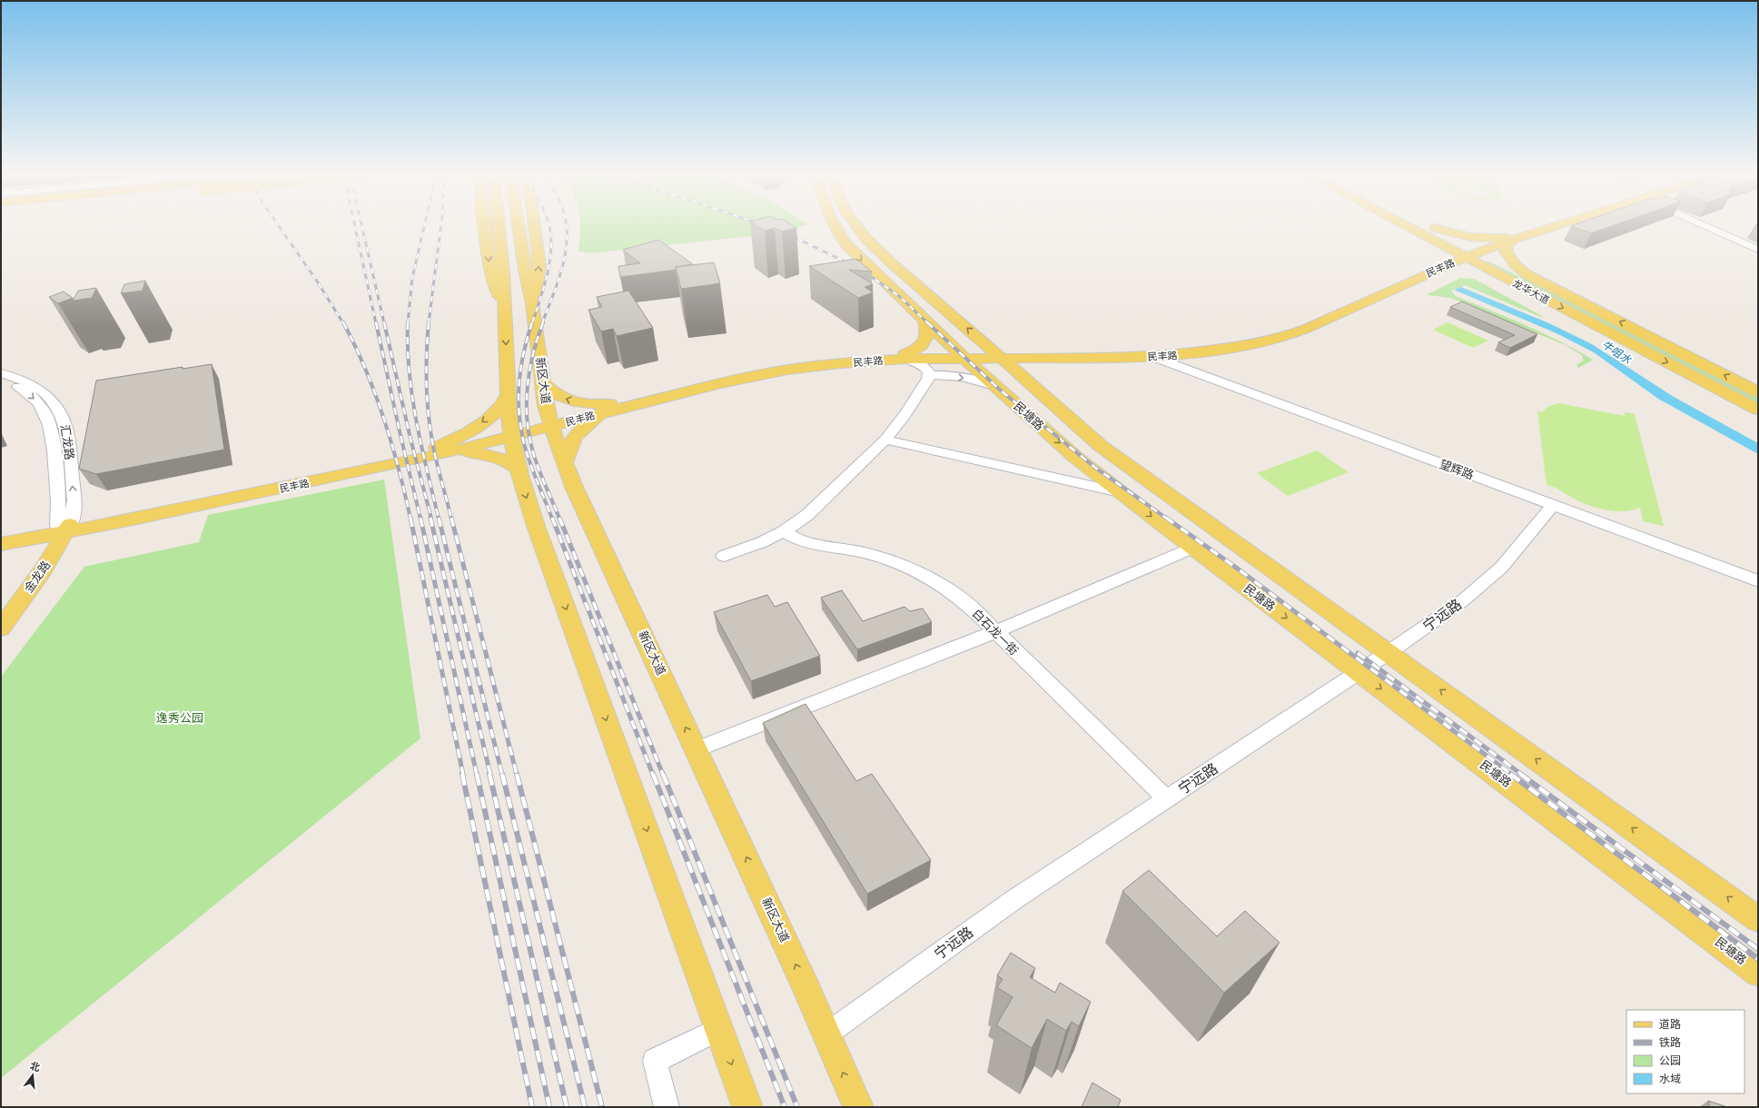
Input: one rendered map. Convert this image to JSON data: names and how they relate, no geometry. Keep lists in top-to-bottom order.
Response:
{
  "streets": {
    "main road": [
      "民丰路",
      "龙华大道",
      "新区大道",
      "民塘路",
      "金龙路"
    ],
    "street": [
      "汇龙路",
      "望辉路",
      "宁远路",
      "白石龙一街"
    ]
  },
  "crossings": [
    ["民丰路", "龙华大道"],
    ["民丰路", "新区大道"],
    ["民丰路", "民塘路"],
    ["民丰路", "汇龙路"],
    ["民丰路", "望辉路"],
    ["民丰路", "金龙路"],
    ["新区大道", "宁远路"],
    ["民塘路", "宁远路"],
    ["汇龙路", "金龙路"],
    ["望辉路", "宁远路"],
    ["宁远路", "白石龙一街"]
  ],
  "water": ["牛咀水"],
  "parks": ["逸秀公园"],
  "legend": [
    "道路",
    "铁路",
    "公园",
    "水域"
  ],
  "north": "top"
}
